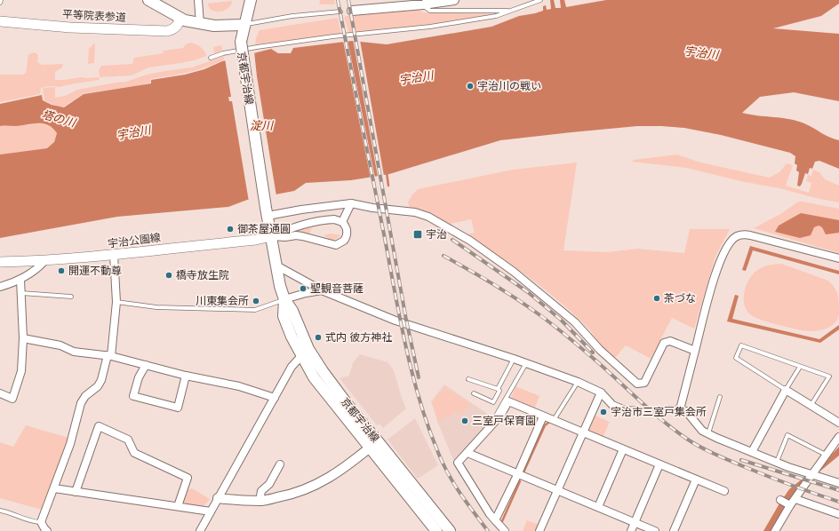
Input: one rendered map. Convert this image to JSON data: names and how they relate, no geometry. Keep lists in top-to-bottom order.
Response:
{
  "streets": {
    "main road": ["平等院表参道", "京都宇治線", "宇治公園線"]
  },
  "crossings": [
    ["京都宇治線", "宇治公園線"]
  ],
  "water": ["宇治川", "塔の川", "淀川"],
  "places": {
    "other": [
      "宇治川の戦い",
      "御茶屋通圓",
      "開運不動尊",
      "橋寺放生院",
      "聖観音菩薩",
      "茶づな",
      "川東集会所",
      "式内 彼方神社",
      "宇治市三室戸集会所",
      "三室戸保育園"
    ],
    "transit": ["宇治"]
  }
}
